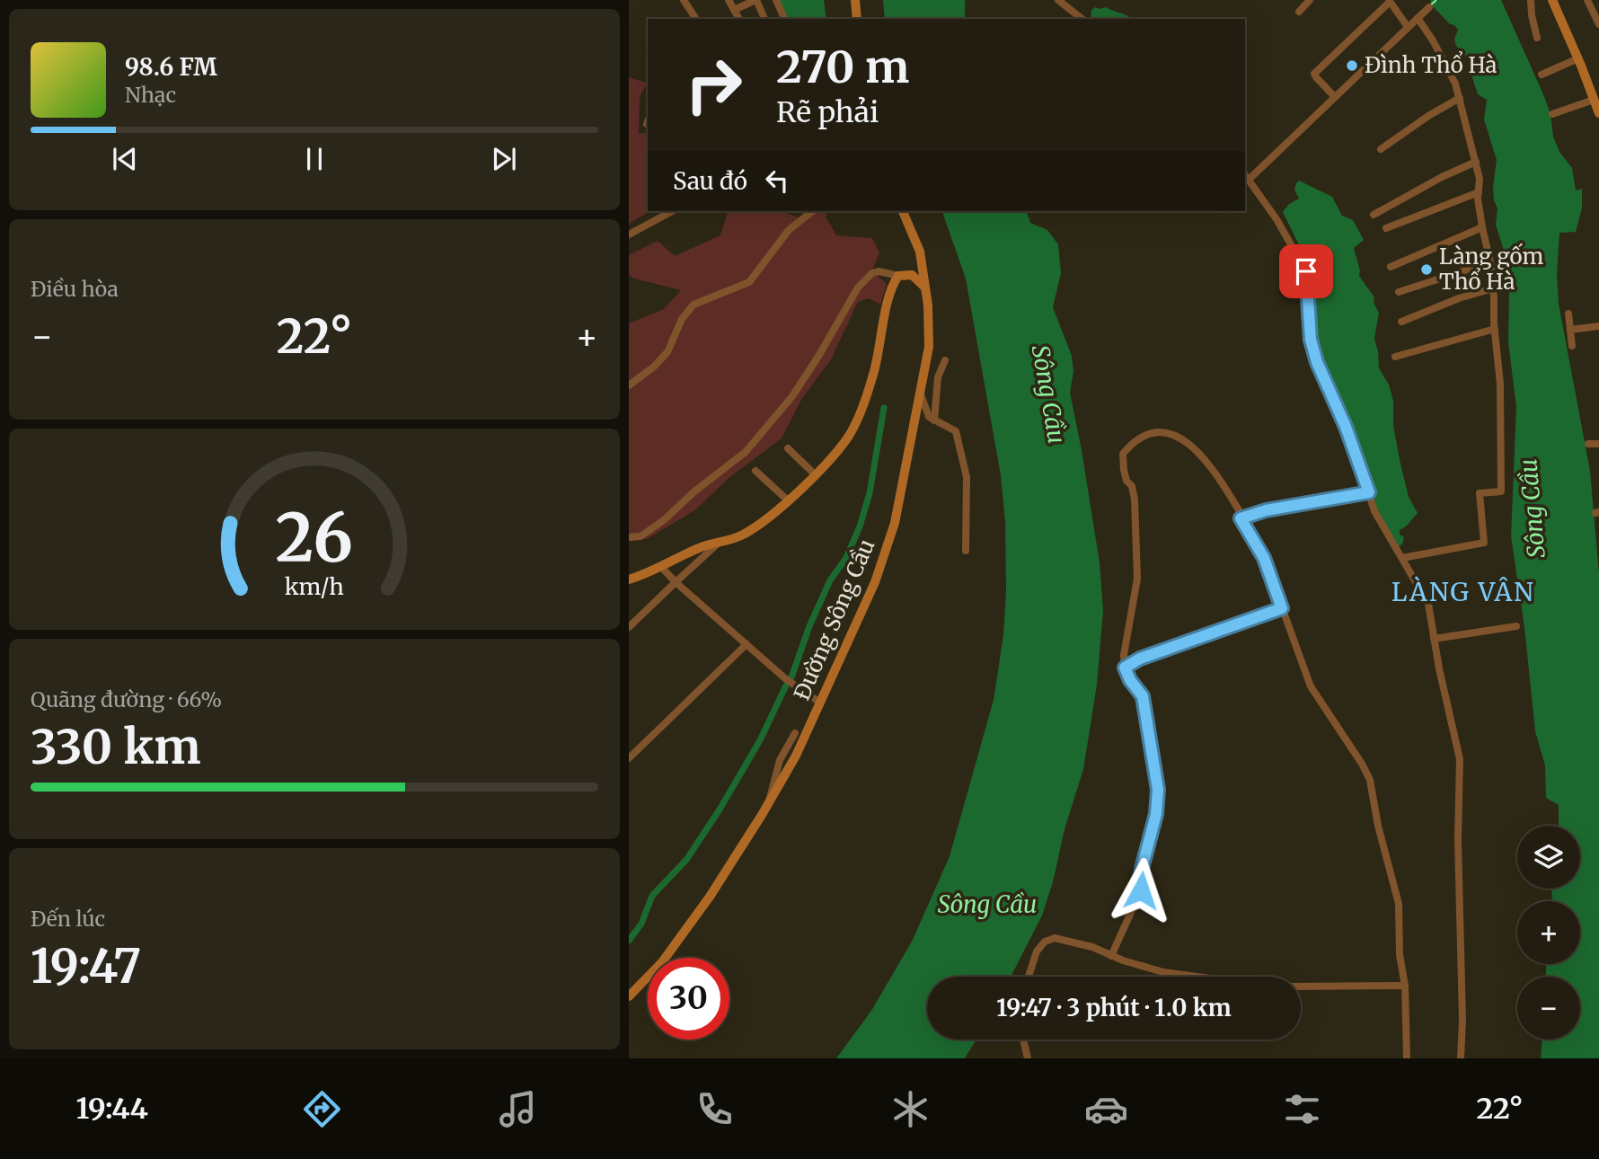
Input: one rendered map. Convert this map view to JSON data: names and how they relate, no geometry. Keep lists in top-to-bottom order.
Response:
{
  "streets": {
    "main road": ["Đường Sông Cầu"]
  },
  "districts": ["LÀNG VÂN"],
  "water": ["Sông Cầu"],
  "places": ["Đình Thổ Hà", "Làng gốm Thổ Hà"],
  "page": {
    "turn": ["270 m", "Rẽ phải"],
    "song": ["98.6 FM", "Nhạc"],
    "then": "Sau đó",
    "tile": [
      "Điều hòa",
      ["Quãng đường · 66%", "330 km"],
      ["Đến lúc", "19:47"]
    ],
    "heat": ["−", "22°", "+"],
    "map_buttons": ["+", "−"],
    "limit": "30",
    "trip": "19:47 · 3 phút · 1.0 km",
    "tabs": ["19:44", "22°"],
    "gauge": ["26", "km/h"]
  }
}
